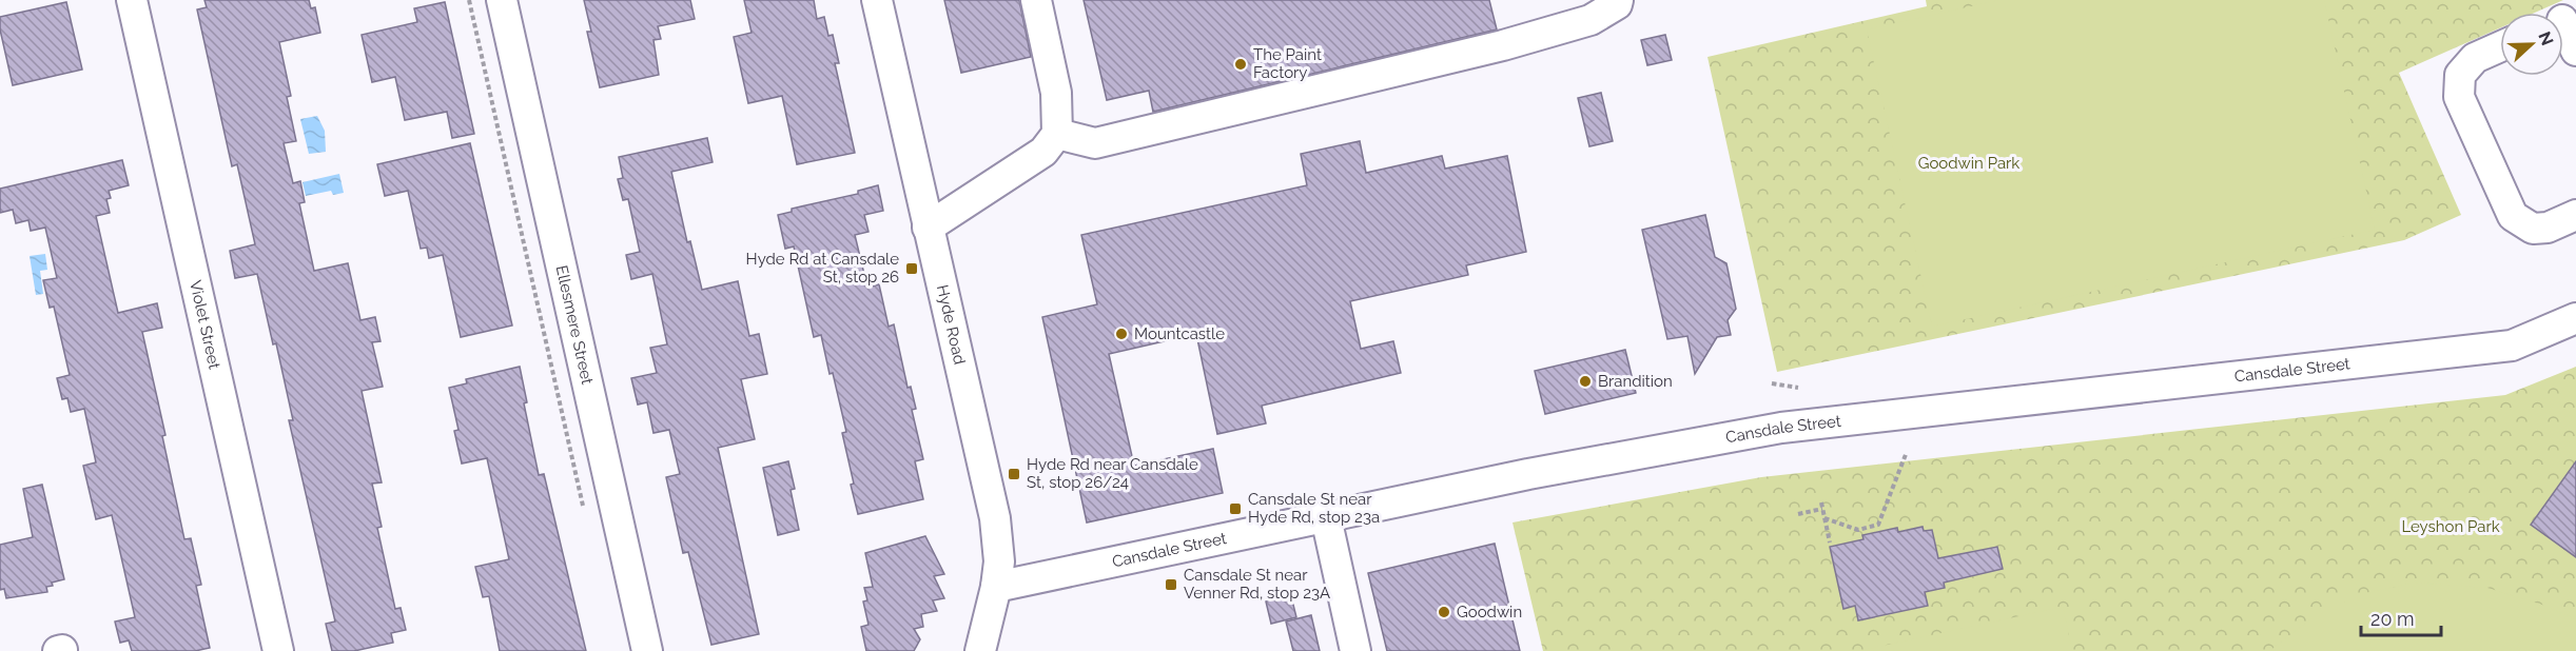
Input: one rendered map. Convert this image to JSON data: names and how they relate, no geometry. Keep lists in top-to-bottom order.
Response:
{
  "streets": {
    "street": [
      "Violet Street",
      "Ellesmere Street",
      "Hyde Road",
      "Cansdale Street"
    ]
  },
  "crossings": [
    ["Hyde Road", "Cansdale Street"]
  ],
  "parks": ["Goodwin Park", "Leyshon Park"],
  "places": {
    "other": [
      "The Paint Factory",
      "Mountcastle",
      "Brandition",
      "Goodwin"
    ],
    "transit": [
      "Hyde Rd at Cansdale St, stop 26",
      "Hyde Rd near Cansdale St, stop 26/24",
      "Cansdale St near Hyde Rd, stop 23a",
      "Cansdale St near Venner Rd, stop 23A"
    ]
  },
  "scale_bar": "20 m",
  "north": "right"
}
